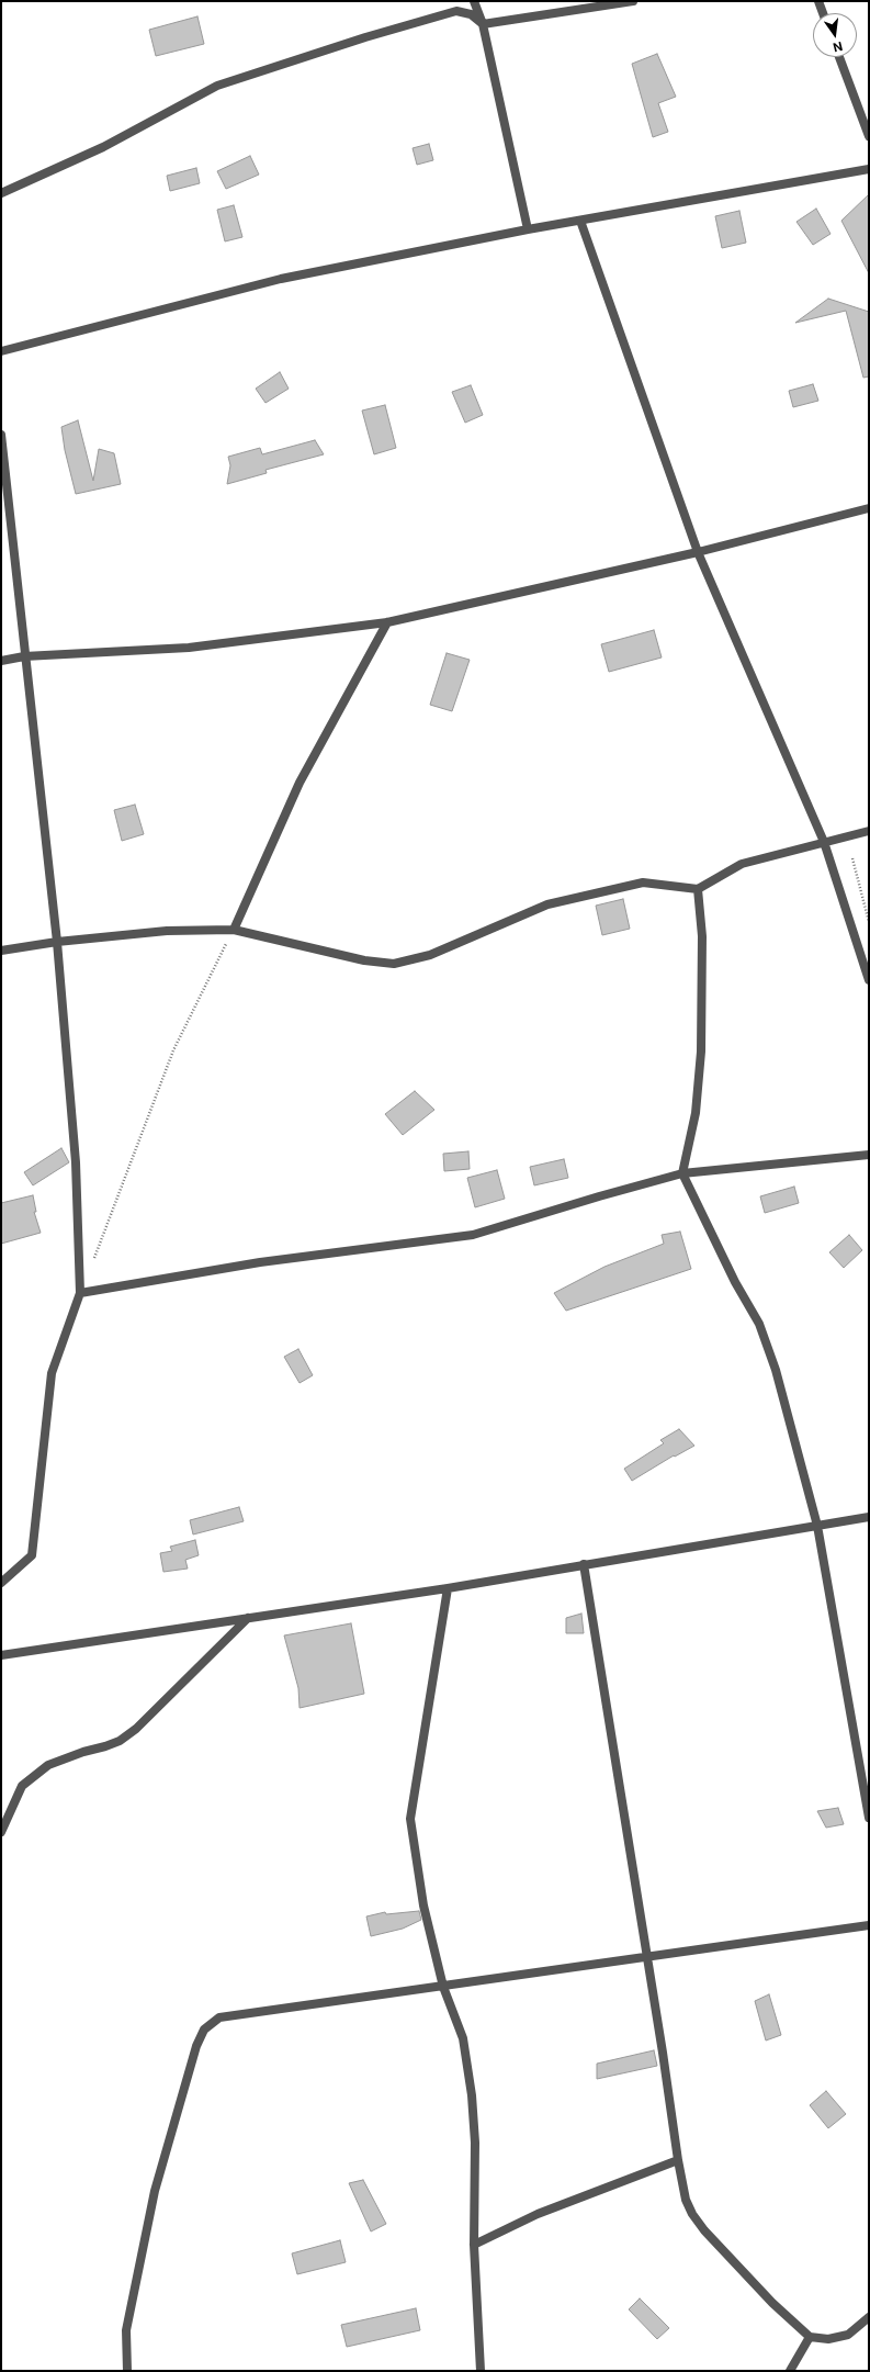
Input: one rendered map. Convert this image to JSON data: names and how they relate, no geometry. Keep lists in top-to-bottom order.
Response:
{
  "north": "bottom"
}
